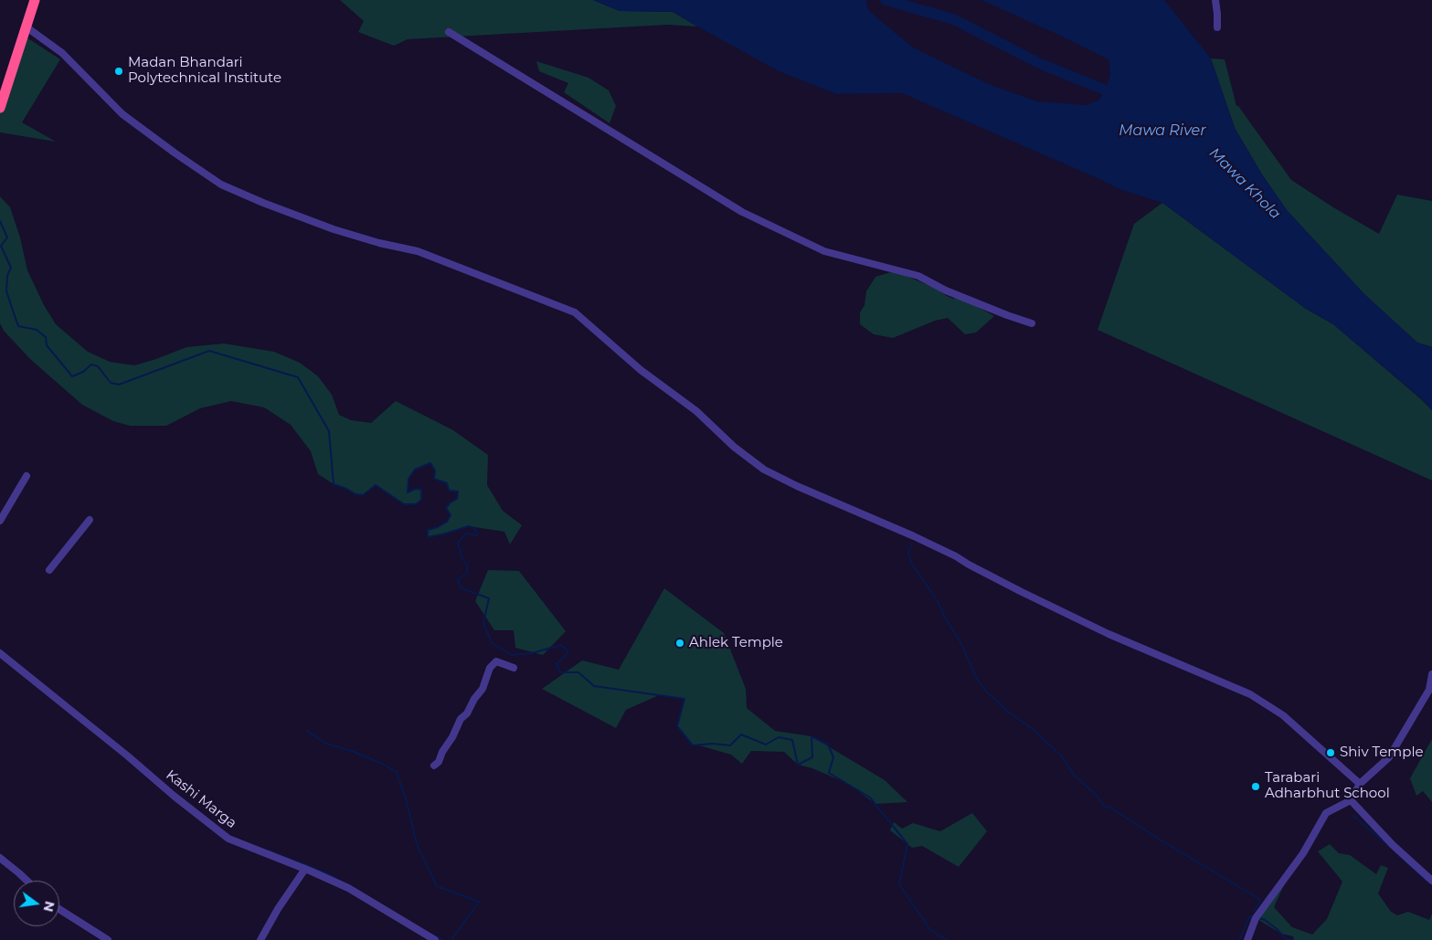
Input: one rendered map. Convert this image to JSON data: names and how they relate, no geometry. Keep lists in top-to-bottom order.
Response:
{
  "streets": {
    "street": ["Kashi Marga"]
  },
  "water": ["Mawa River", "Mawa Khola"],
  "places": [
    "Madan Bhandari Polytechnical Institute",
    "Ahlek Temple",
    "Shiv Temple",
    "Tarabari Adharbhut School"
  ],
  "north": "right"
}
